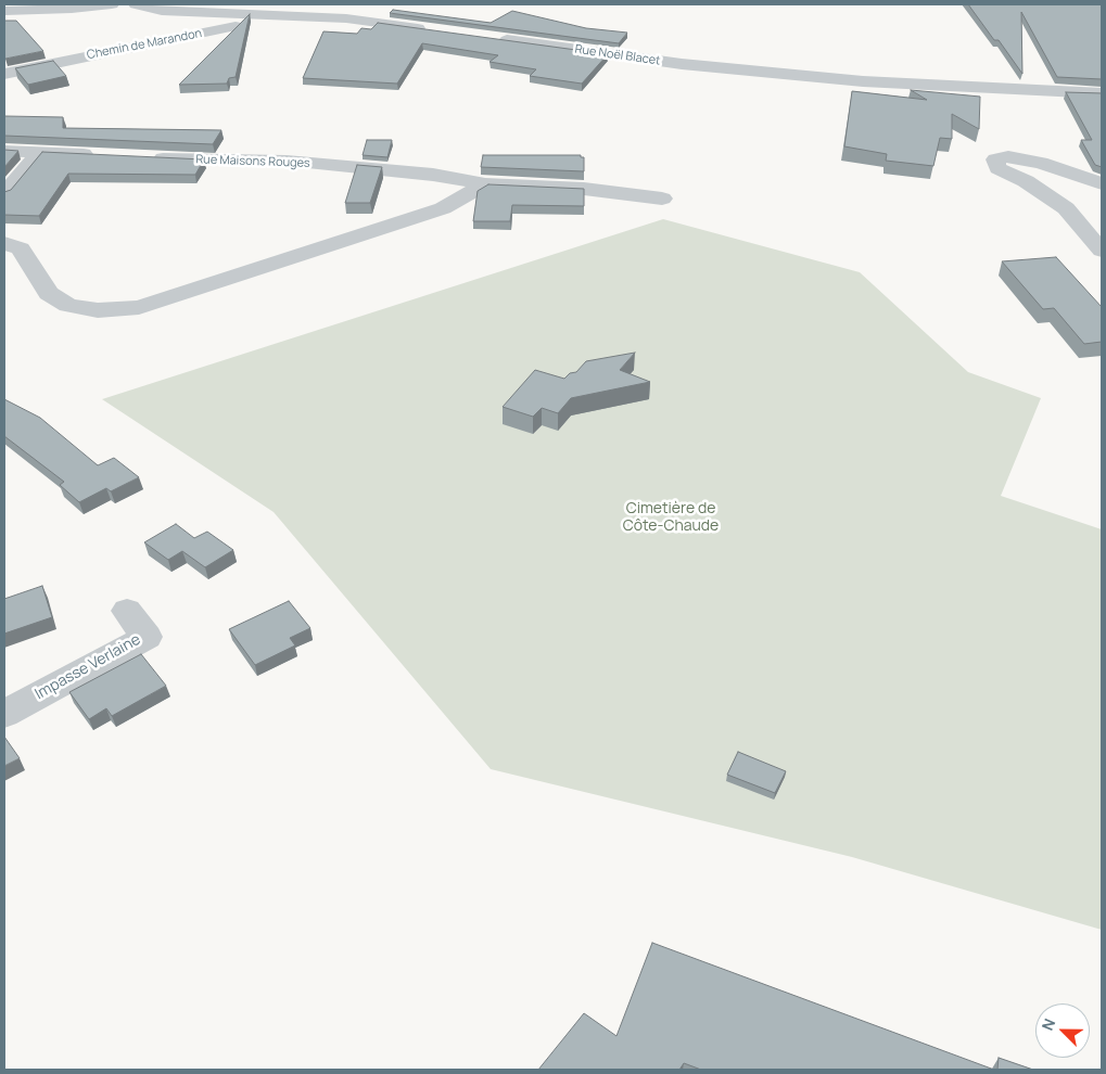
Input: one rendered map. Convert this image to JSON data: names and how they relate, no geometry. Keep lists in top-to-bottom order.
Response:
{
  "streets": {
    "street": [
      "Chemin de Marandon",
      "Rue Noël Blacet",
      "Rue Maisons Rouges",
      "Impasse Verlaine"
    ]
  },
  "parks": ["Cimetière de Côte-Chaude"],
  "north": "top left"
}
